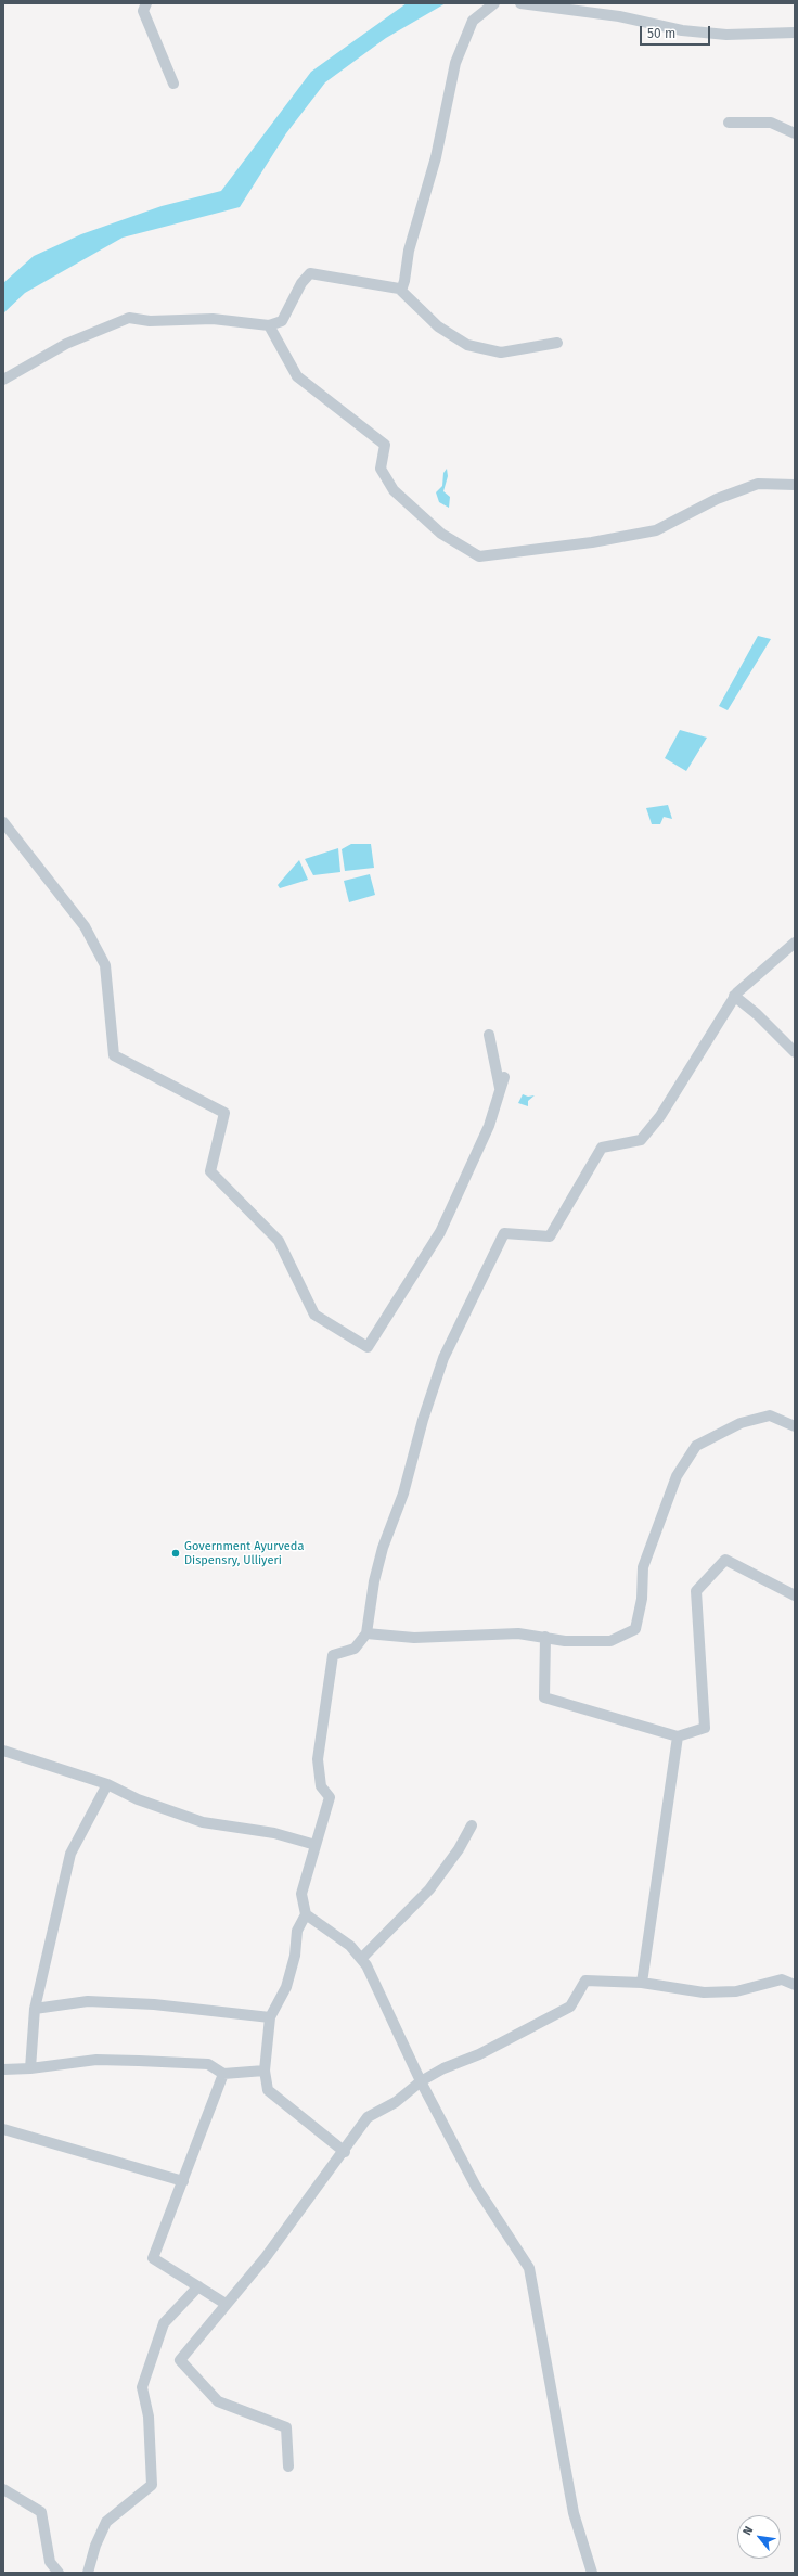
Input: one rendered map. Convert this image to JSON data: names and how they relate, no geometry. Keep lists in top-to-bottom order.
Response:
{
  "places": ["Government Ayurveda Dispensry, Ulliyeri"],
  "scale_bar": "50 m",
  "north": "top left"
}
